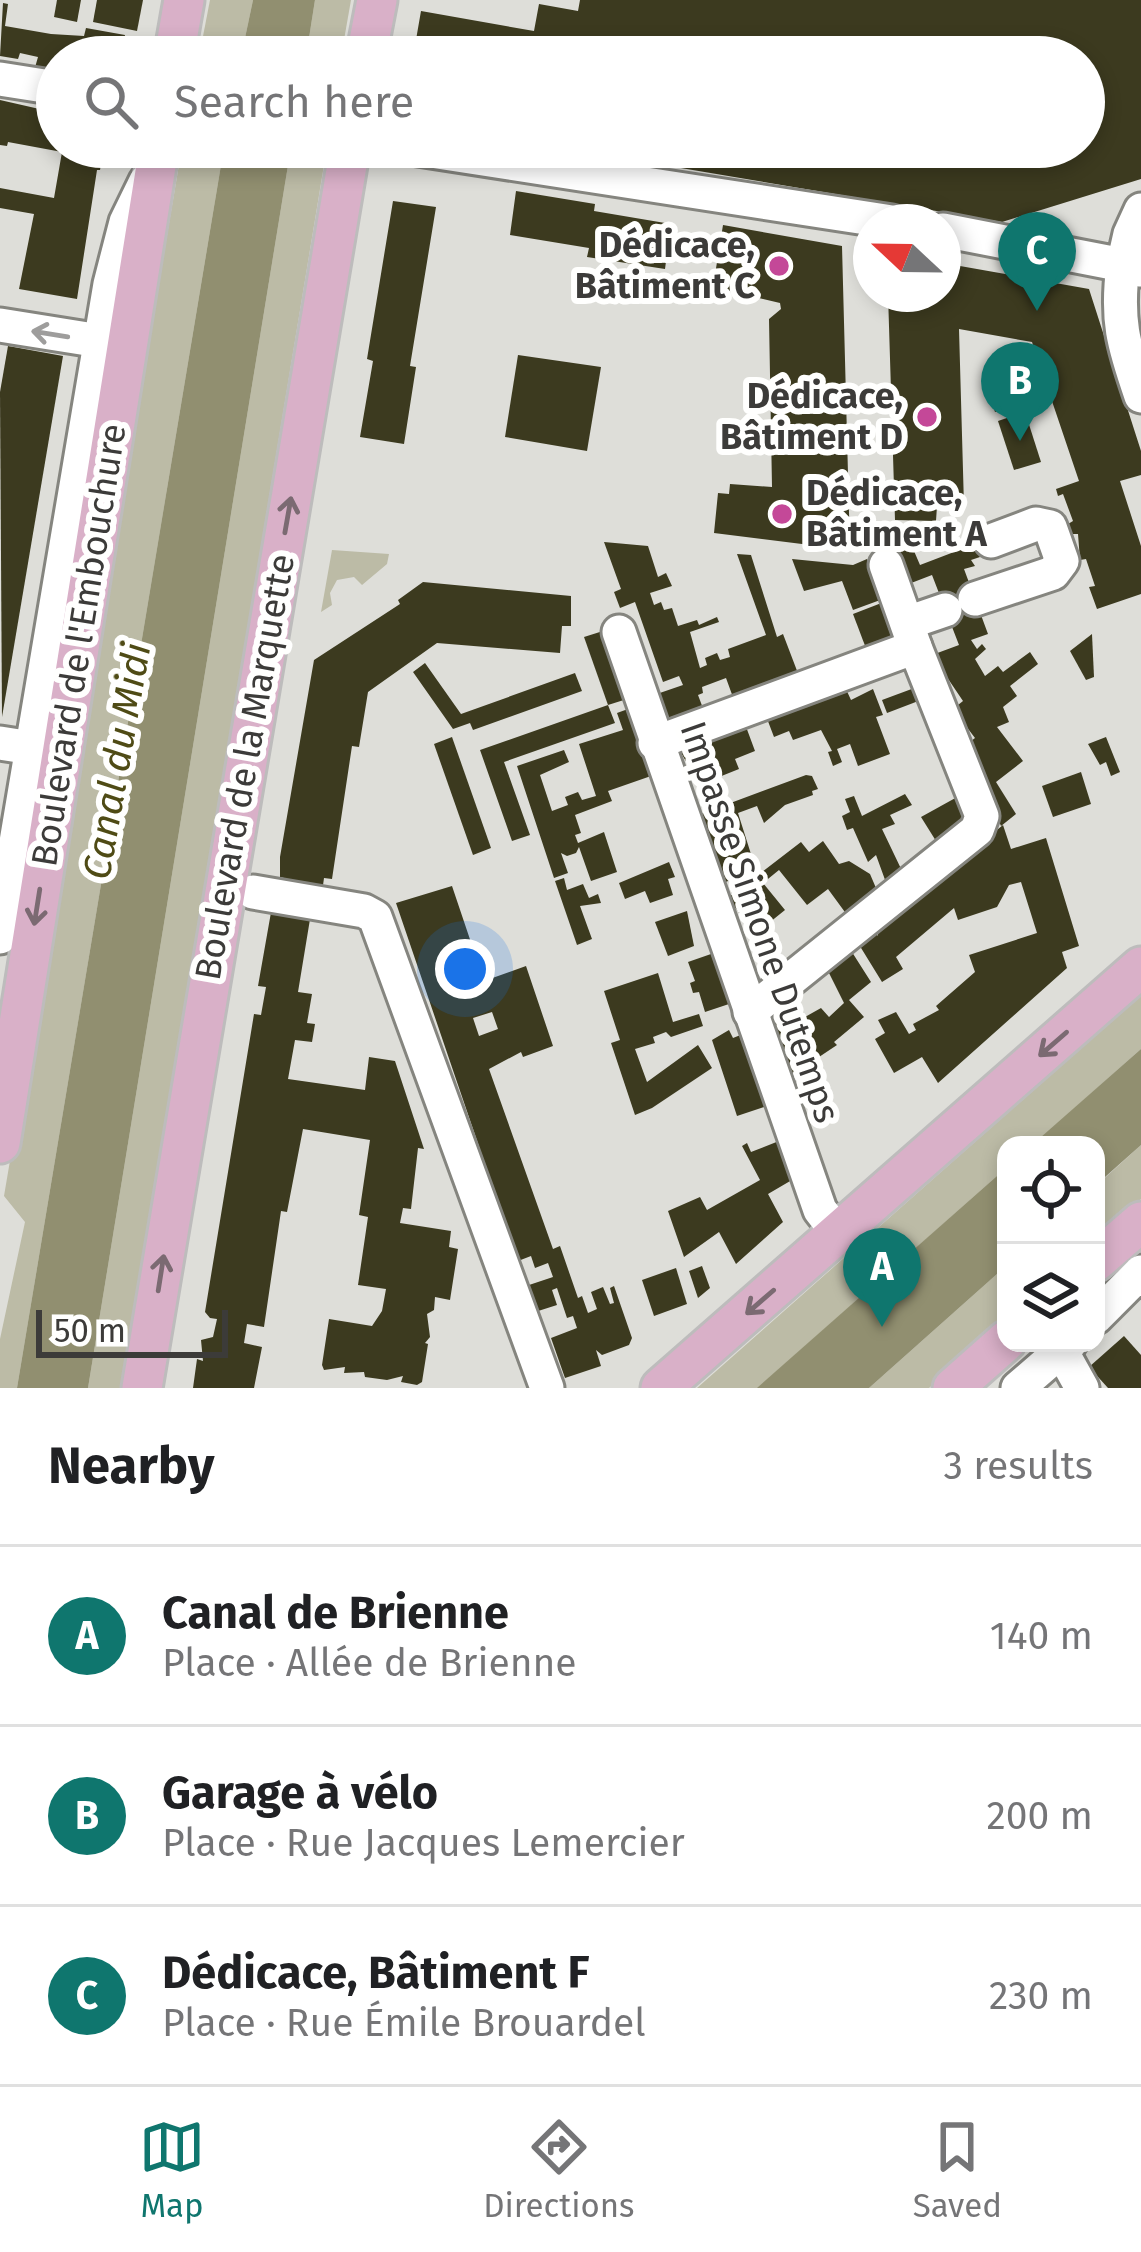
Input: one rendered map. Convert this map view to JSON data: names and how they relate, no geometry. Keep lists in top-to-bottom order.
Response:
{
  "streets": {
    "main road": ["Boulevard de l'Embouchure", "Boulevard de la Marquette"],
    "street": ["Impasse Simone Dutemps"]
  },
  "one_way": ["Boulevard de l'Embouchure", "Boulevard de la Marquette"],
  "water": ["Canal du Midi"],
  "places": ["Dédicace, Bâtiment C", "Dédicace, Bâtiment D", "Dédicace, Bâtiment A"],
  "scale_bar": "50 m",
  "north": "left",
  "page": {
    "search": "Search here",
    "pins": ["C", "B", "A"],
    "scale": "50 m",
    "heading": ["Nearby", "3 results"],
    "list": [
      {
        "mark": "A",
        "name": "Canal de Brienne",
        "note": "Place · Allée de Brienne",
        "value": "140 m"
      },
      {
        "mark": "B",
        "name": "Garage à vélo",
        "note": "Place · Rue Jacques Lemercier",
        "value": "200 m"
      },
      {
        "mark": "C",
        "name": "Dédicace, Bâtiment F",
        "note": "Place · Rue Émile Brouardel",
        "value": "230 m"
      }
    ],
    "nav": ["Map", "Directions", "Saved"]
  }
}
